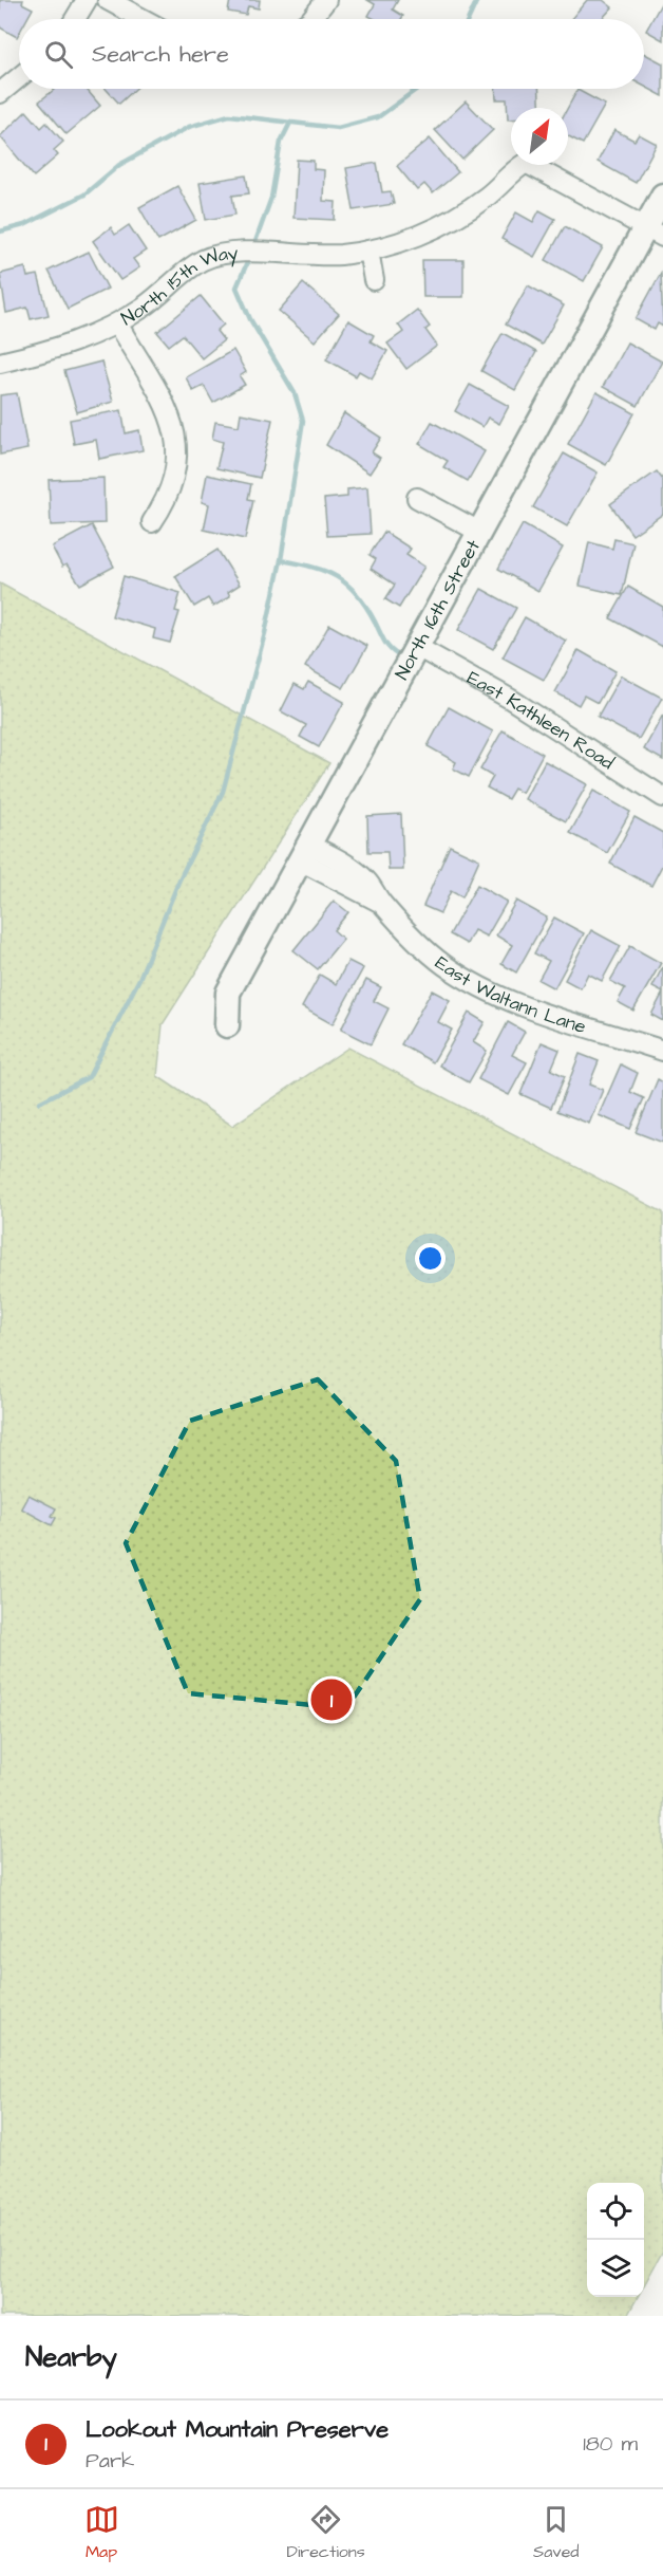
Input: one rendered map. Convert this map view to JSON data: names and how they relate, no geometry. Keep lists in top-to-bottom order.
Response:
{
  "streets": {
    "street": [
      "North 15th Way",
      "North 16th Street",
      "East Kathleen Road",
      "East Waltann Lane"
    ]
  },
  "crossings": [
    ["North 15th Way", "North 16th Street"],
    ["North 16th Street", "East Kathleen Road"],
    ["North 16th Street", "East Waltann Lane"]
  ],
  "north": "top right",
  "page": {
    "search": "Search here",
    "pins": "1",
    "heading": "Nearby",
    "list": [
      {
        "mark": "1",
        "name": "Lookout Mountain Preserve",
        "note": "Park",
        "value": "180 m"
      }
    ],
    "nav": ["Map", "Directions", "Saved"]
  }
}
